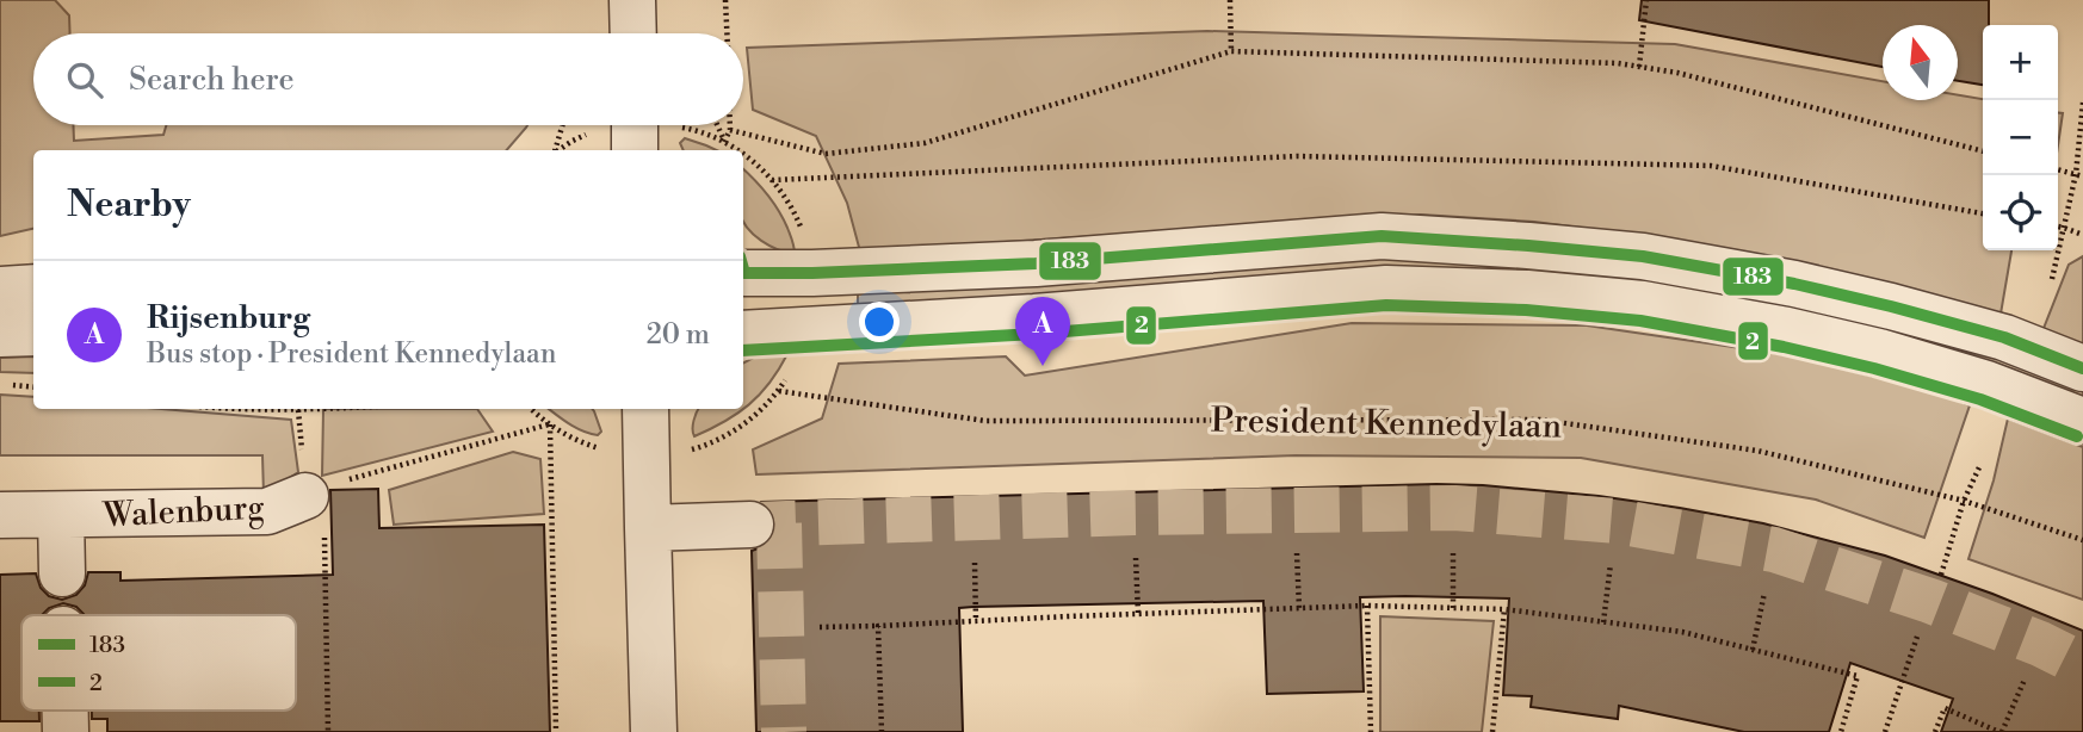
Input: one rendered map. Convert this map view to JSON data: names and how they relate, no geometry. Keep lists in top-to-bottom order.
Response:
{
  "streets": {
    "street": ["Walenburg"],
    "path": ["President Kennedylaan"]
  },
  "lines": ["transit line 183", "transit line 2"],
  "legend": ["183", "2"],
  "north": "top",
  "page": {
    "map_buttons": ["+", "−"],
    "search": "Search here",
    "heading": "Nearby",
    "list": [
      {
        "mark": "A",
        "name": "Rijsenburg",
        "note": "Bus stop · President Kennedylaan",
        "value": "20 m"
      }
    ],
    "pins": "A"
  }
}
